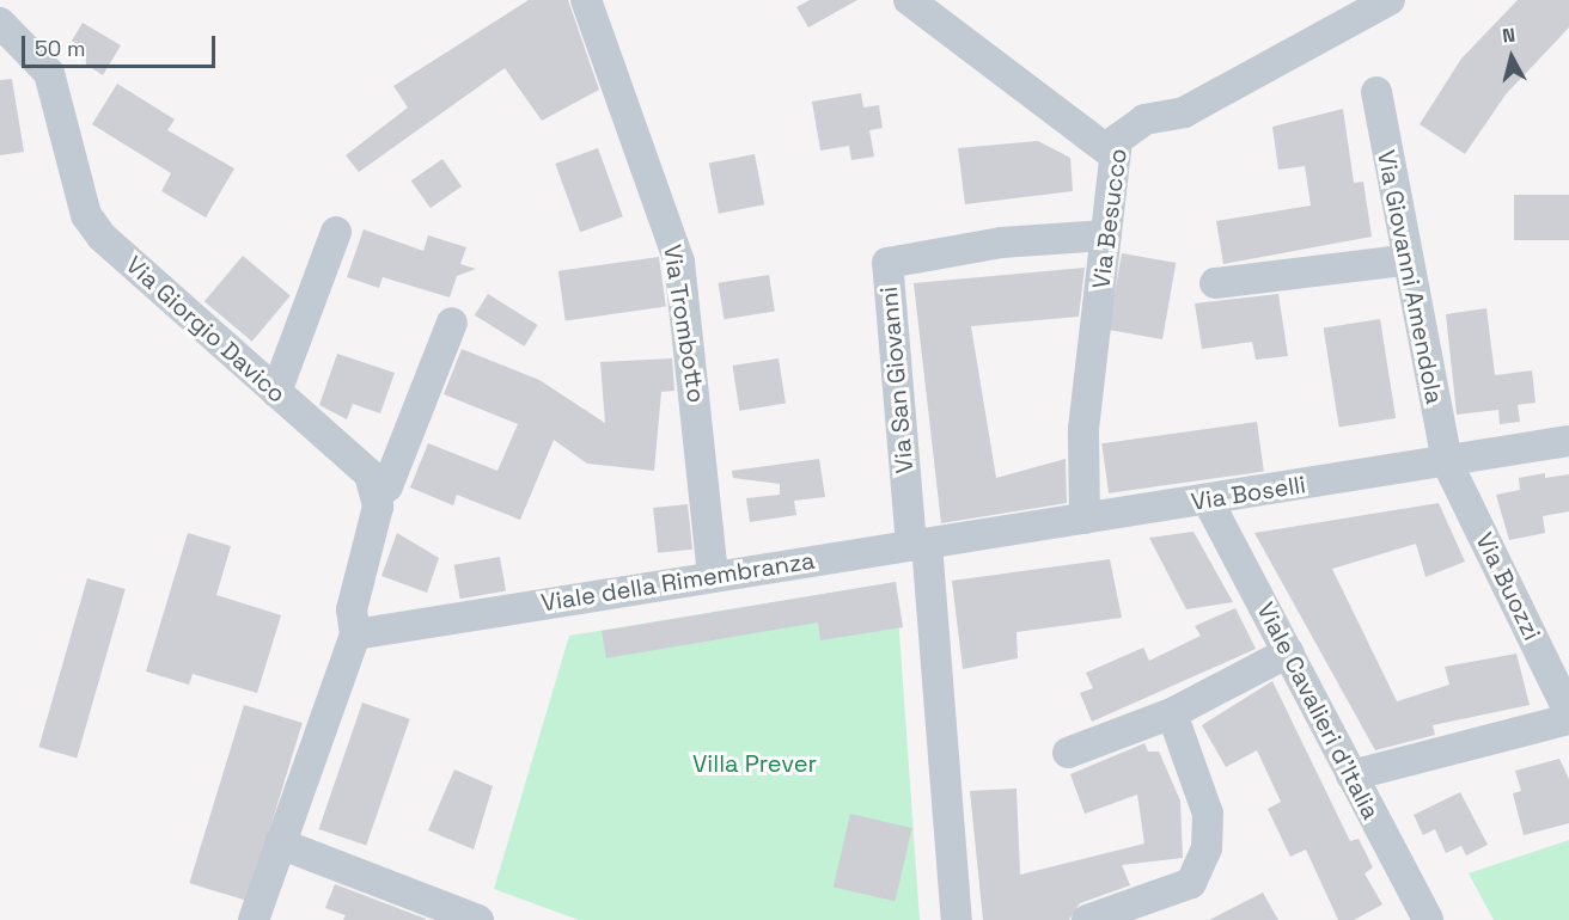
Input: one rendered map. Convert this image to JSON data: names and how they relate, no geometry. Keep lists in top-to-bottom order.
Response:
{
  "streets": {
    "street": [
      "Via Besucco",
      "Via Giovanni Amendola",
      "Via Trombotto",
      "Via Giorgio Davico",
      "Via San Giovanni",
      "Via Boselli",
      "Viale della Rimembranza",
      "Via Buozzi",
      "Viale Cavalieri d'Italia"
    ]
  },
  "crossings": [
    ["Via Besucco", "Via San Giovanni"],
    ["Via Besucco", "Via Boselli"],
    ["Via Giovanni Amendola", "Via Boselli"],
    ["Via Giovanni Amendola", "Via Buozzi"],
    ["Via Trombotto", "Viale della Rimembranza"],
    ["Via San Giovanni", "Via Boselli"],
    ["Via San Giovanni", "Viale della Rimembranza"],
    ["Via Boselli", "Viale della Rimembranza"],
    ["Via Boselli", "Via Buozzi"],
    ["Via Boselli", "Viale Cavalieri d'Italia"]
  ],
  "parks": ["Villa Prever"],
  "scale_bar": "50 m",
  "north": "top"
}
